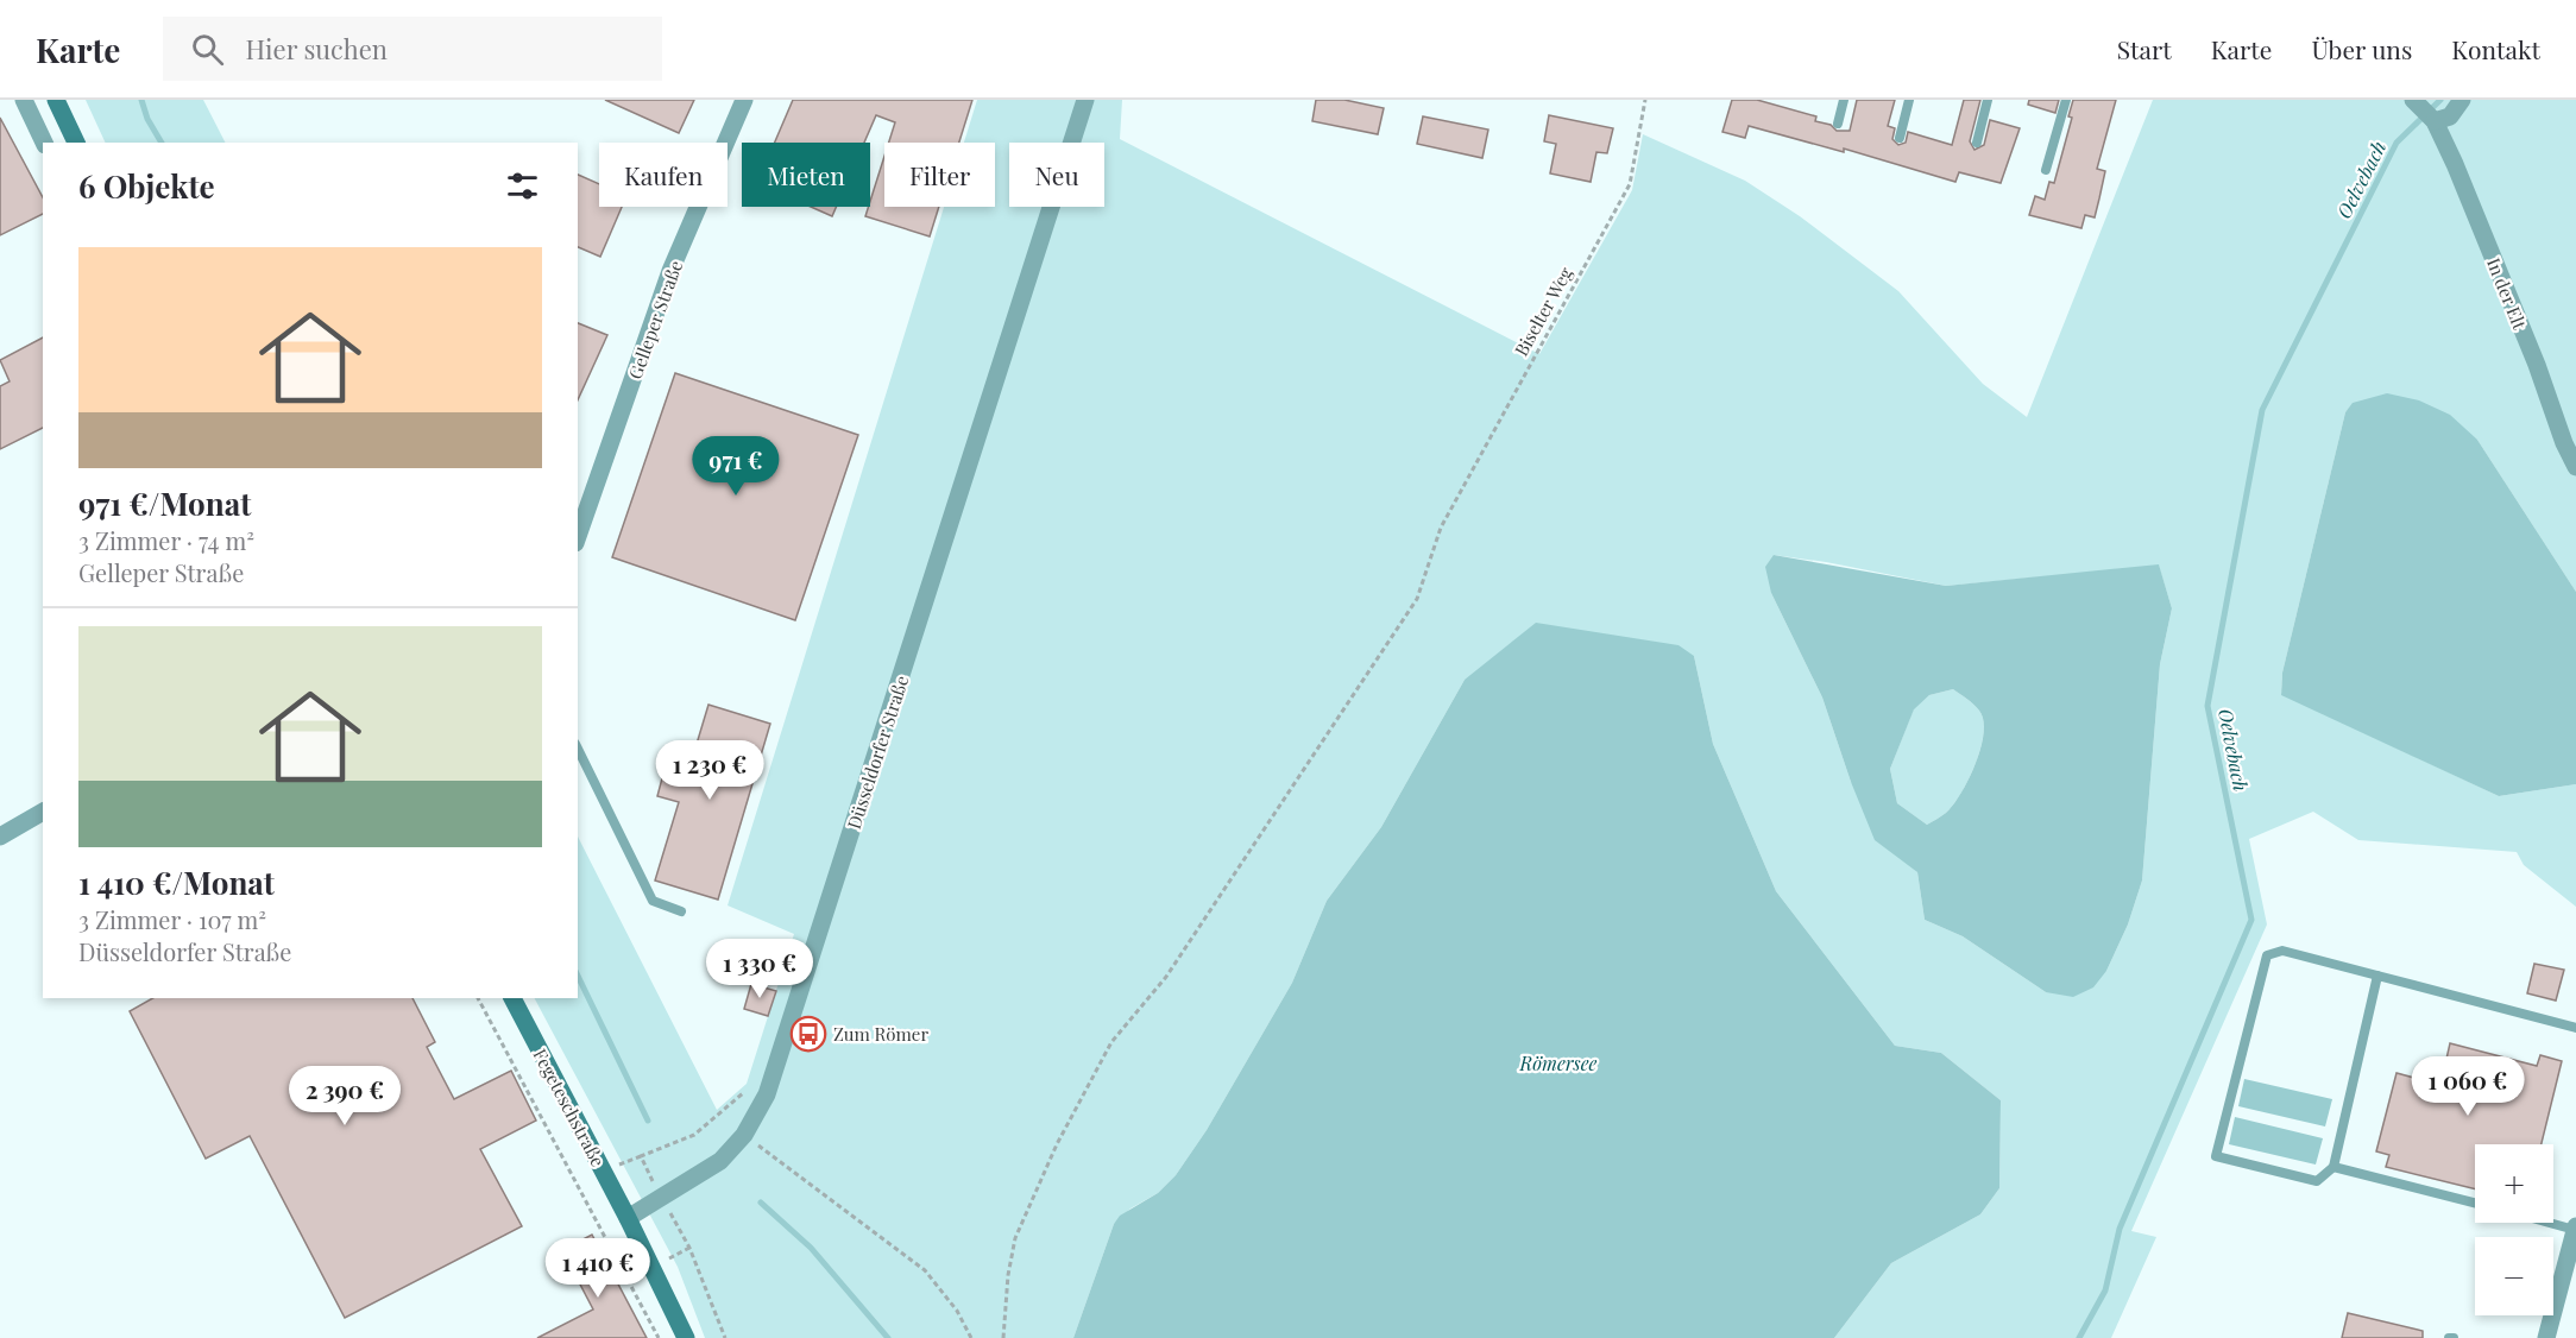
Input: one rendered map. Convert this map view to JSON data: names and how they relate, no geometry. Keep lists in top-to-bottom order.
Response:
{
  "streets": {
    "main road": ["Fegeteschstraße"],
    "street": ["In der Elt", "Gelleper Straße", "Düsseldorfer Straße"],
    "path": ["Biselter Weg"]
  },
  "crossings": [
    ["Düsseldorfer Straße", "Fegeteschstraße"]
  ],
  "water": ["Oelvebach", "Römersee"],
  "places": {
    "bus stop": ["Zum Römer"]
  },
  "page": {
    "header": "Karte",
    "search": "Hier suchen",
    "nav": [
      "Start",
      "Karte",
      "Über uns",
      "Kontakt"
    ],
    "chip": [
      "Kaufen",
      "Mieten",
      "Filter",
      "Neu"
    ],
    "heading": "6 Objekte",
    "list": [
      {
        "name": "971 €/Monat",
        "note": "3 Zimmer · 74 m² · Gelleper Straße"
      },
      {
        "name": "1 410 €/Monat",
        "note": "3 Zimmer · 107 m² · Düsseldorfer Straße"
      }
    ],
    "price": [
      "971 €",
      "1 230 €",
      "1 330 €",
      "1 060 €",
      "2 390 €",
      "1 410 €"
    ],
    "map_buttons": ["+", "−"]
  }
}
